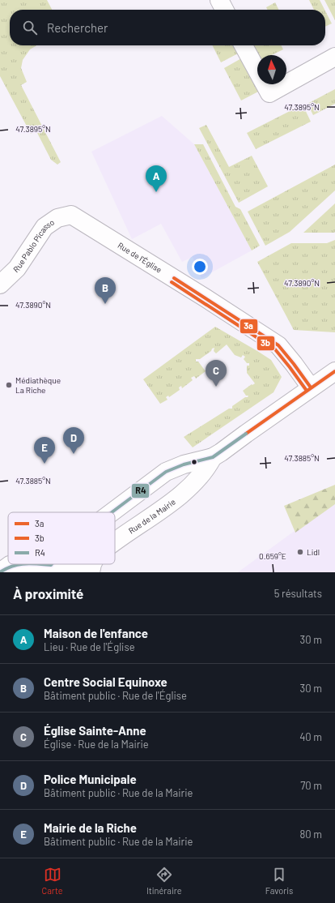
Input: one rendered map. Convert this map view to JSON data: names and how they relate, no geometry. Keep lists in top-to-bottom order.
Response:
{
  "streets": {
    "street": ["Rue Pablo Picasso", "Rue de l'Église", "Rue de la Mairie"]
  },
  "crossings": [
    ["Rue Pablo Picasso", "Rue de l'Église"],
    ["Rue de l'Église", "Rue de la Mairie"]
  ],
  "places": ["Médiathèque La Riche", "Lidl"],
  "lines": ["transit line 3a", "transit line 3b", "transit line R4"],
  "legend": ["3a", "3b", "R4"],
  "north": "top",
  "page": {
    "search": "Rechercher",
    "pins": [
      "A",
      "B",
      "C",
      "D",
      "E"
    ],
    "heading": ["À proximité", "5 résultats"],
    "list": [
      {
        "mark": "A",
        "name": "Maison de l'enfance",
        "note": "Lieu · Rue de l'Église",
        "value": "30 m"
      },
      {
        "mark": "B",
        "name": "Centre Social Equinoxe",
        "note": "Bâtiment public · Rue de l'Église",
        "value": "30 m"
      },
      {
        "mark": "C",
        "name": "Église Sainte-Anne",
        "note": "Église · Rue de la Mairie",
        "value": "40 m"
      },
      {
        "mark": "D",
        "name": "Police Municipale",
        "note": "Bâtiment public · Rue de la Mairie",
        "value": "70 m"
      },
      {
        "mark": "E",
        "name": "Mairie de la Riche",
        "note": "Bâtiment public · Rue de la Mairie",
        "value": "80 m"
      }
    ],
    "nav": ["Carte", "Itinéraire", "Favoris"]
  },
  "coordinates": [
    "47.3895°N",
    "47.3890°N",
    "47.3885°N",
    "0.659°E"
  ]
}
